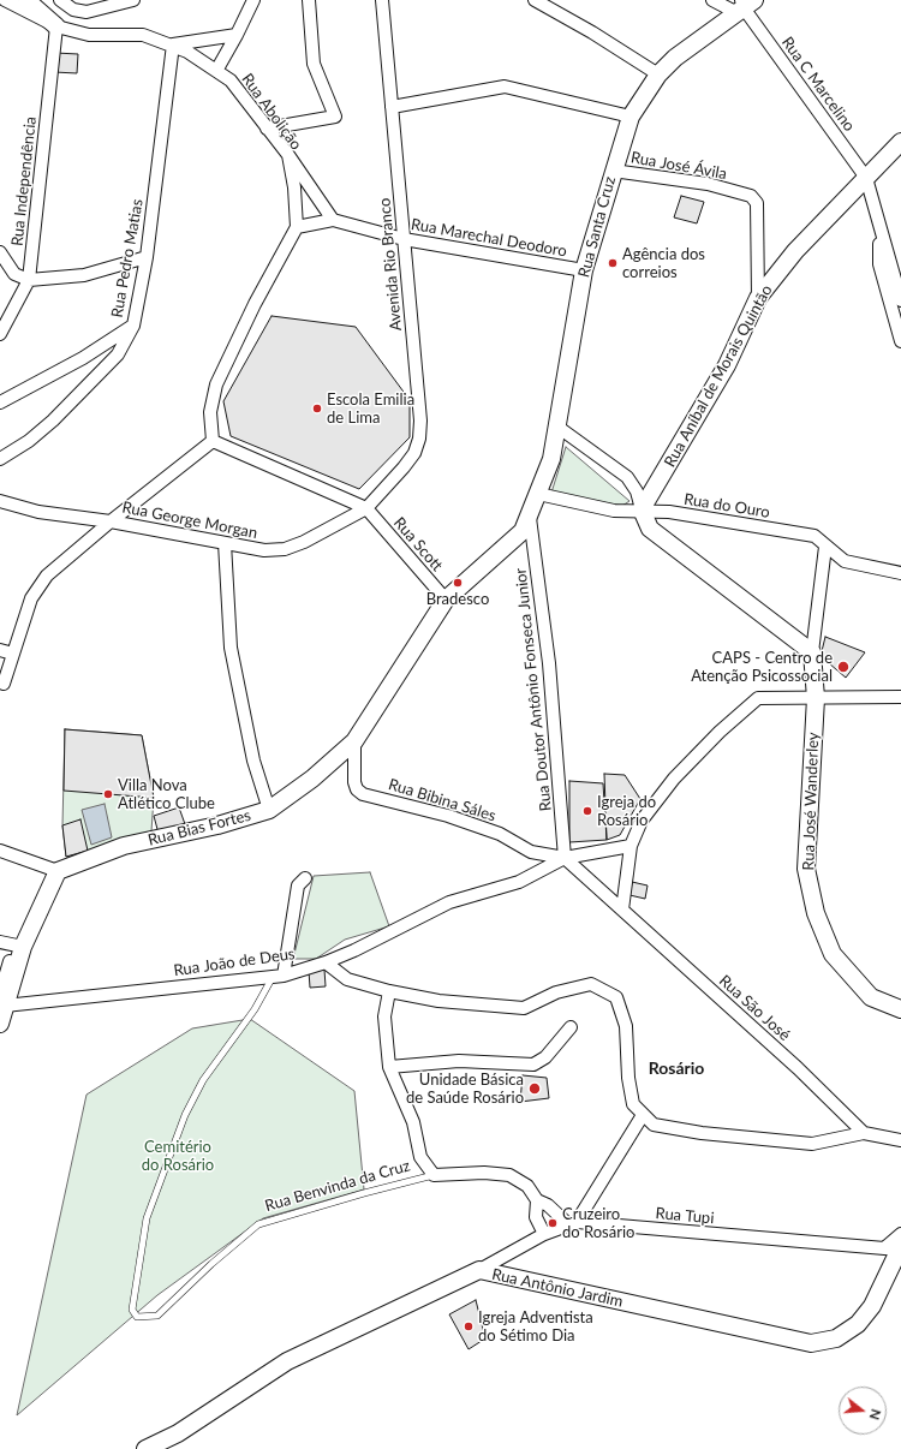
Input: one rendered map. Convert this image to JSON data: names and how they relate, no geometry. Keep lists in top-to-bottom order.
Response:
{
  "streets": {
    "street": [
      "Rua C Marcelino",
      "Rua Abolição",
      "Rua José Ávila",
      "Rua Independência",
      "Rua Santa Cruz",
      "Rua Marechal Deodoro",
      "Rua Pedro Matias",
      "Avenida Rio Branco",
      "Rua Aníbal de Morais Quintão",
      "Rua do Ouro",
      "Rua George Morgan",
      "Rua Scott",
      "Rua Doutor Antônio Fonseca Junior",
      "Rua Bibina Sáles",
      "Rua José Wanderley",
      "Rua Bias Fortes",
      "Rua João de Deus",
      "Rua São José",
      "Rua Benvinda da Cruz",
      "Rua Tupi",
      "Rua Antônio Jardim"
    ]
  },
  "crossings": [
    ["Rua C Marcelino", "Rua Santa Cruz"],
    ["Rua C Marcelino", "Rua Aníbal de Morais Quintão"],
    ["Rua Abolição", "Rua Independência"],
    ["Rua Abolição", "Rua Marechal Deodoro"],
    ["Rua Abolição", "Rua Pedro Matias"],
    ["Rua José Ávila", "Rua Santa Cruz"],
    ["Rua José Ávila", "Rua Aníbal de Morais Quintão"],
    ["Rua Santa Cruz", "Rua Marechal Deodoro"],
    ["Rua Santa Cruz", "Rua do Ouro"],
    ["Rua Santa Cruz", "Rua Bias Fortes"],
    ["Rua Marechal Deodoro", "Avenida Rio Branco"],
    ["Avenida Rio Branco", "Rua George Morgan"],
    ["Avenida Rio Branco", "Rua Scott"],
    ["Rua Aníbal de Morais Quintão", "Rua do Ouro"],
    ["Rua do Ouro", "Rua Bias Fortes"],
    ["Rua George Morgan", "Rua Scott"],
    ["Rua Scott", "Rua Bias Fortes"],
    ["Rua Doutor Antônio Fonseca Junior", "Rua Bibina Sáles"],
    ["Rua Doutor Antônio Fonseca Junior", "Rua Bias Fortes"],
    ["Rua Doutor Antônio Fonseca Junior", "Rua João de Deus"],
    ["Rua Doutor Antônio Fonseca Junior", "Rua São José"],
    ["Rua Bibina Sáles", "Rua Bias Fortes"],
    ["Rua Bibina Sáles", "Rua João de Deus"],
    ["Rua Bibina Sáles", "Rua São José"],
    ["Rua João de Deus", "Rua São José"],
    ["Rua João de Deus", "Rua Benvinda da Cruz"],
    ["Rua Benvinda da Cruz", "Rua Tupi"],
    ["Rua Tupi", "Rua Antônio Jardim"]
  ],
  "districts": ["Rosário"],
  "parks": ["Cemitério do Rosário"],
  "places": [
    "Agência dos correios",
    "Escola Emilia de Lima",
    "Bradesco",
    "CAPS - Centro de Atenção Psicossocial",
    "Villa Nova Atlético Clube",
    "Igreja do Rosário",
    "Unidade Básica de Saúde Rosário",
    "Cruzeiro do Rosário",
    "Igreja Adventista do Sétimo Dia"
  ],
  "north": "right"
}
